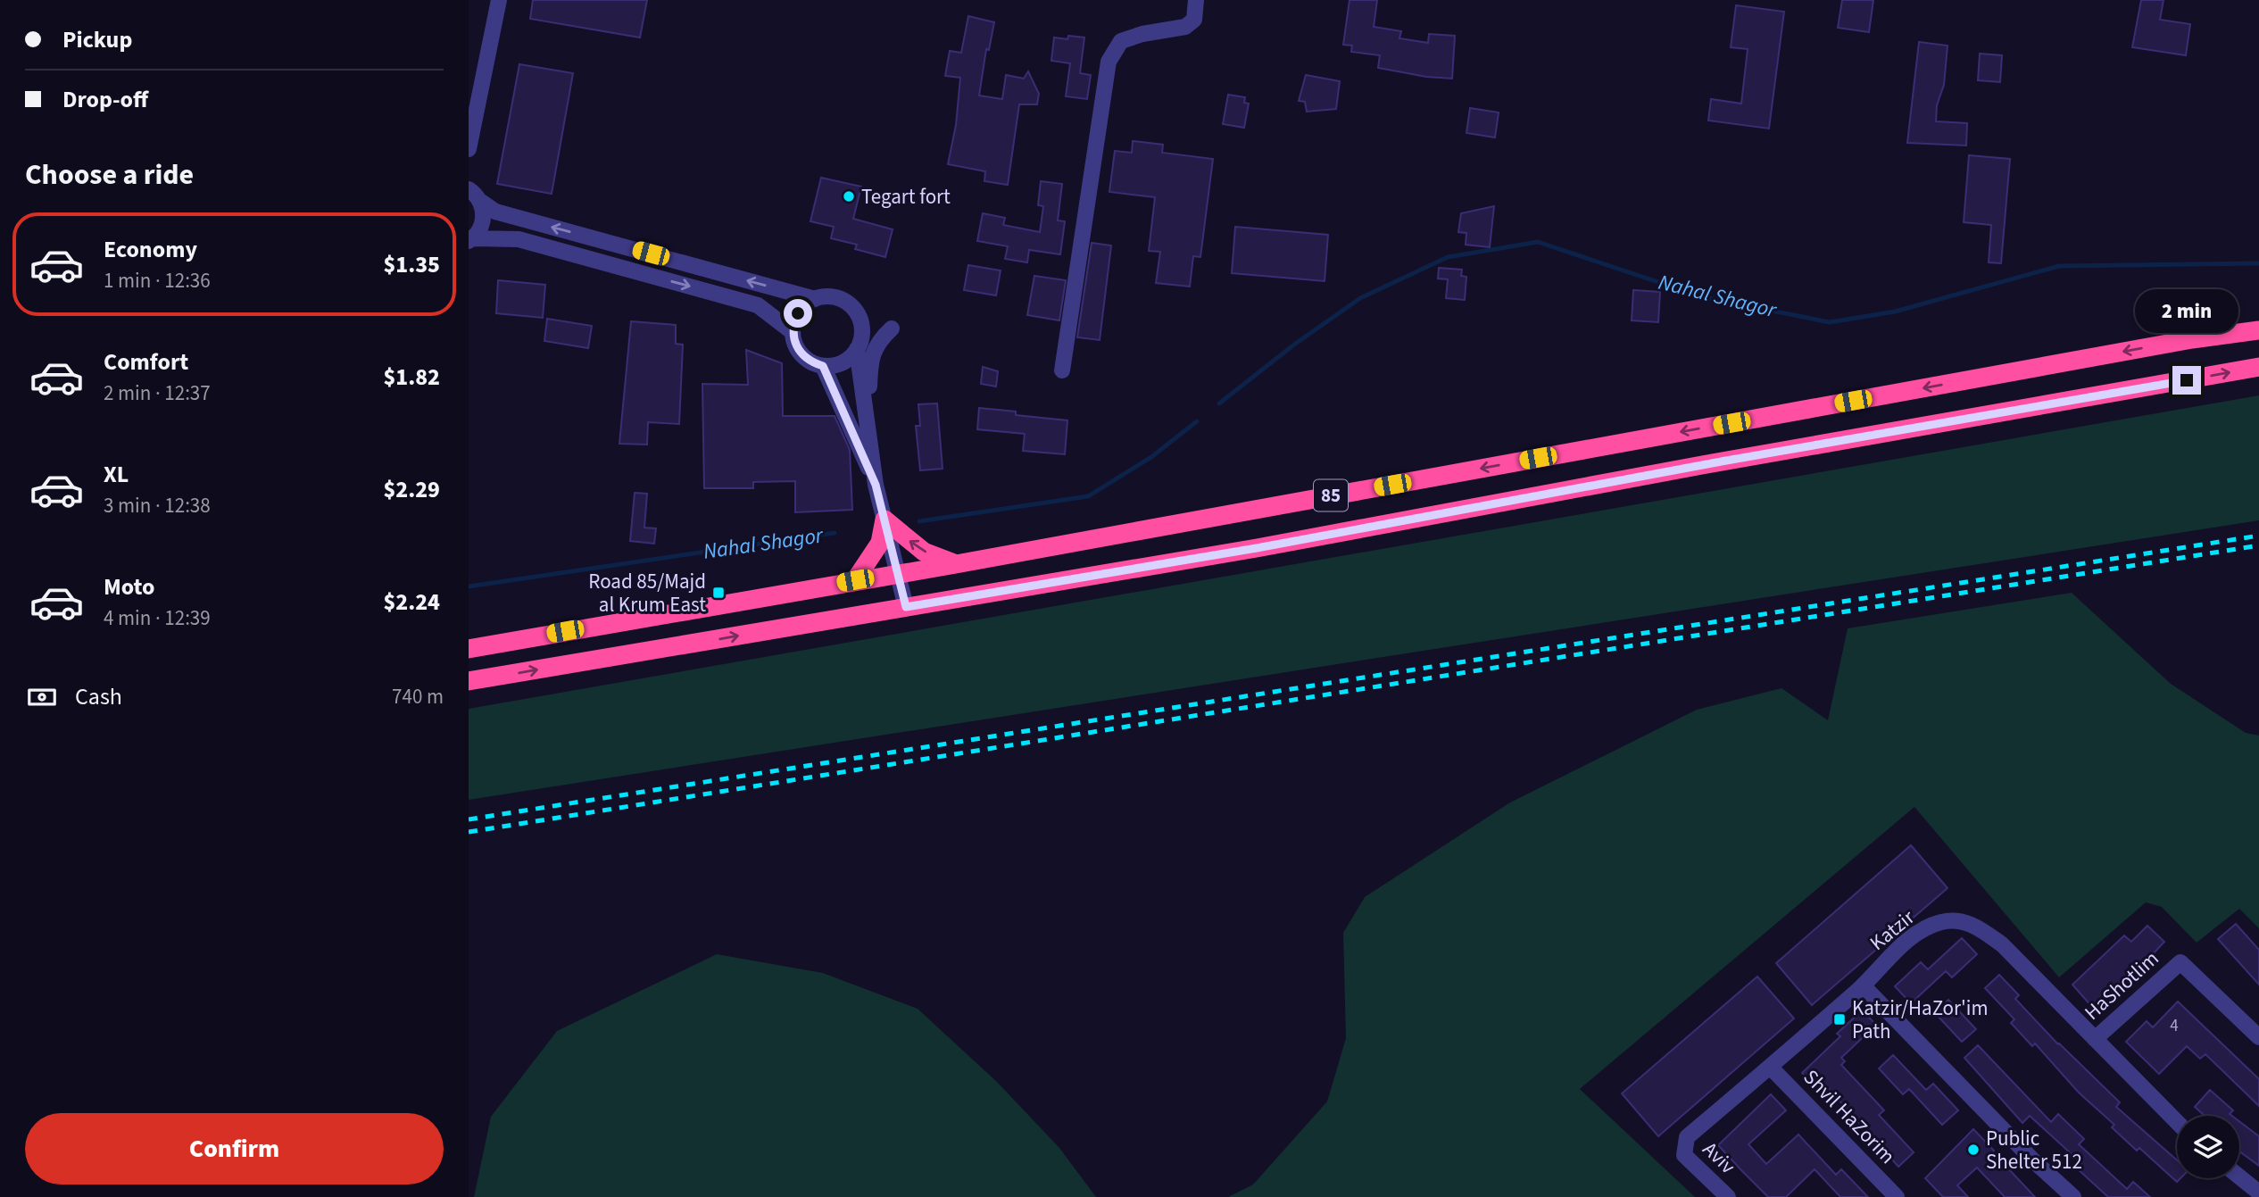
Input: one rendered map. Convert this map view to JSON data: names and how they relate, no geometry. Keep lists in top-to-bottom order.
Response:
{
  "streets": {
    "highway": ["85"],
    "street": [
      "Katzir",
      "HaShotlim",
      "Shvil HaZorim",
      "Aviv"
    ]
  },
  "crossings": [
    ["Katzir", "HaShotlim"],
    ["Katzir", "Shvil HaZorim"],
    ["Katzir", "Aviv"]
  ],
  "water": ["Nahal Shagor"],
  "places": {
    "other": ["Tegart fort", "Public Shelter 512"],
    "transit": ["Road 85/Majd al Krum East", "Katzir/HaZor'im Path"]
  },
  "house_numbers": ["4"],
  "page": {
    "banner": ["Pickup", "Drop-off"],
    "heading": "Choose a ride",
    "list": [
      {
        "name": "Economy",
        "note": "1 min · 12:36",
        "value": "$1.35"
      },
      {
        "name": "Comfort",
        "note": "2 min · 12:37",
        "value": "$1.82"
      },
      {
        "name": "XL",
        "note": "3 min · 12:38",
        "value": "$2.29"
      },
      {
        "name": "Moto",
        "note": "4 min · 12:39",
        "value": "$2.24"
      }
    ],
    "bubble": "2 min",
    "pay": ["Cash", "740 m"],
    "buttons": "Confirm"
  }
}
